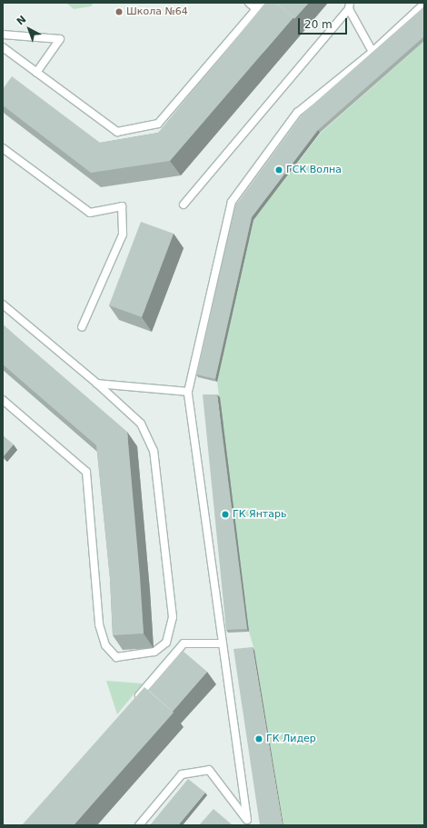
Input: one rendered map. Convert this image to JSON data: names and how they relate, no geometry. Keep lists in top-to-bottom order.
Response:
{
  "places": [
    "Школа №64",
    "ГСК Волна",
    "ГК Янтарь",
    "ГК Лидер"
  ],
  "scale_bar": "20 m",
  "north": "top left"
}
